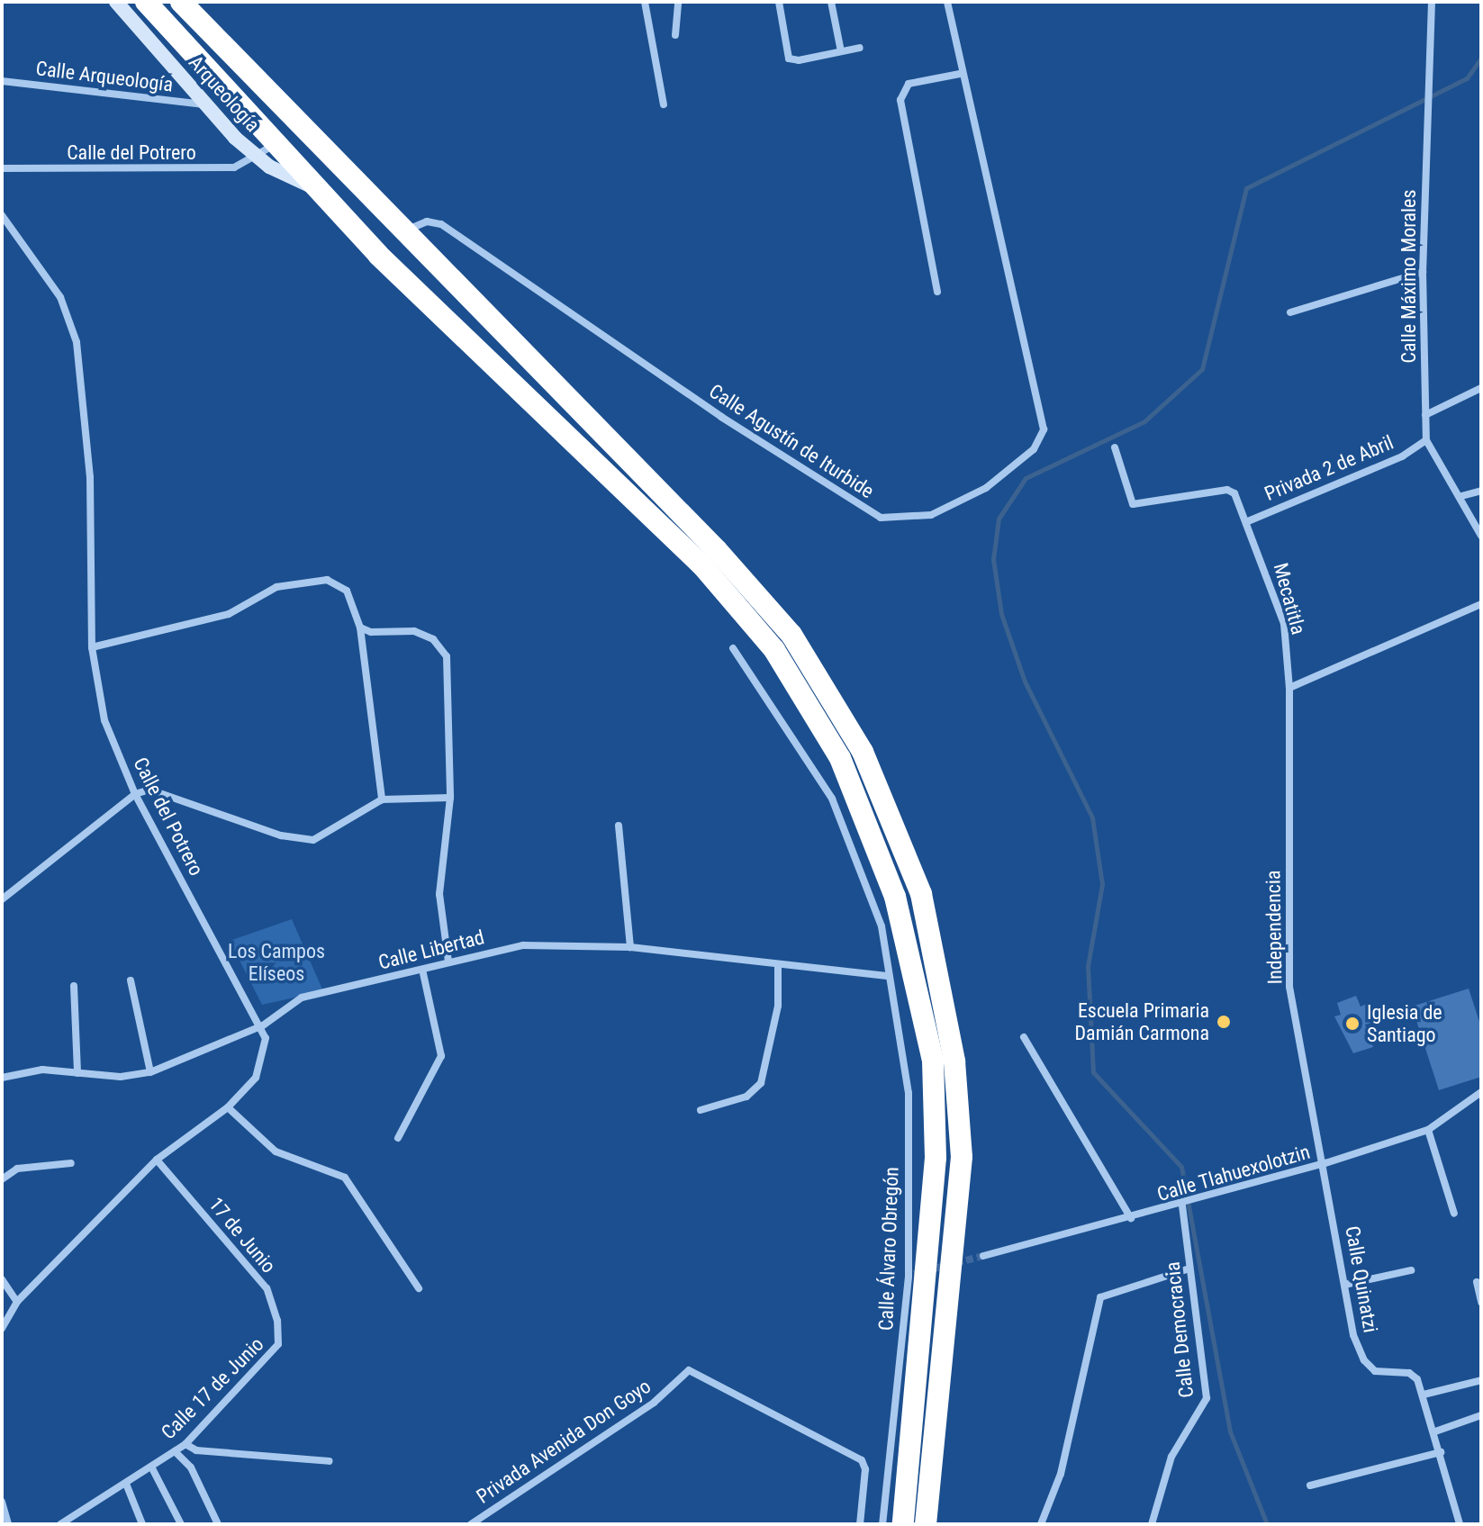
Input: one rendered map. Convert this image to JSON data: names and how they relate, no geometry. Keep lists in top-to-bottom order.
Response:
{
  "streets": {
    "main road": ["Arqueología"],
    "street": [
      "Calle Arqueología",
      "Calle del Potrero",
      "Calle Máximo Morales",
      "Calle Agustín de Iturbide",
      "Privada 2 de Abril",
      "Mecatitla",
      "Independencia",
      "Calle Libertad",
      "Calle Tlahuexolotzin",
      "17 de Junio",
      "Calle Álvaro Obregón",
      "Calle Quinatzi",
      "Calle Democracia",
      "Calle 17 de Junio",
      "Privada Avenida Don Goyo"
    ]
  },
  "crossings": [
    ["Calle Arqueología", "Arqueología"],
    ["Arqueología", "Calle del Potrero"],
    ["Calle del Potrero", "Calle Libertad"],
    ["Calle del Potrero", "17 de Junio"],
    ["Calle Máximo Morales", "Privada 2 de Abril"],
    ["Privada 2 de Abril", "Mecatitla"],
    ["Mecatitla", "Independencia"],
    ["Independencia", "Calle Tlahuexolotzin"],
    ["Independencia", "Calle Quinatzi"],
    ["Calle Libertad", "Calle Álvaro Obregón"],
    ["Calle Tlahuexolotzin", "Calle Quinatzi"],
    ["Calle Tlahuexolotzin", "Calle Democracia"],
    ["17 de Junio", "Calle 17 de Junio"]
  ],
  "parks": ["Los Campos Elíseos"],
  "places": ["Escuela Primaria Damián Carmona", "Iglesia de Santiago"]
}
